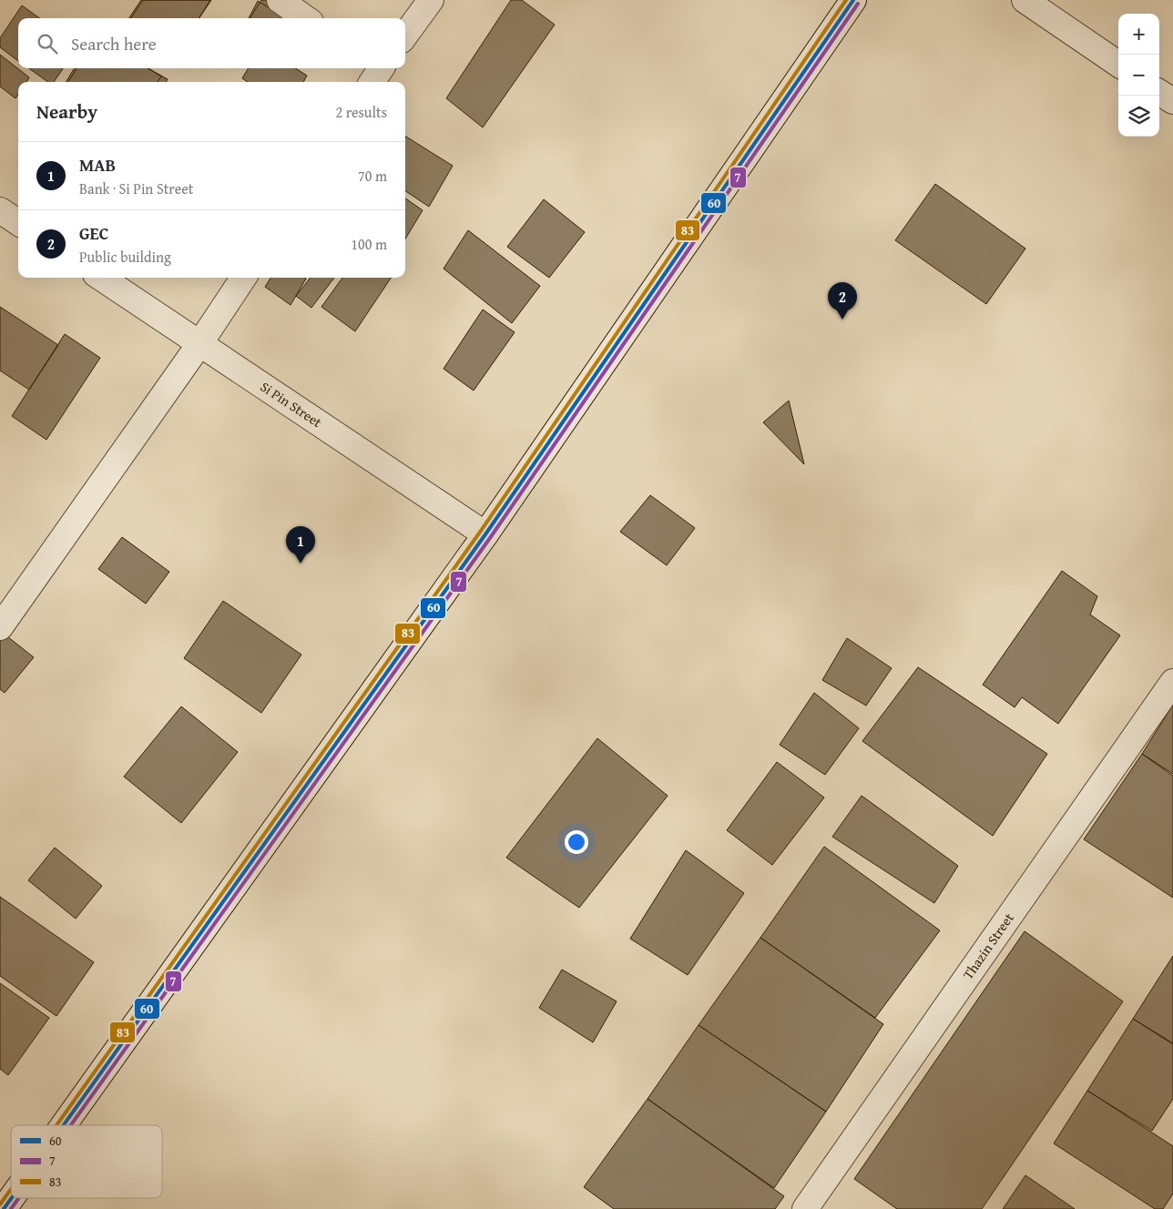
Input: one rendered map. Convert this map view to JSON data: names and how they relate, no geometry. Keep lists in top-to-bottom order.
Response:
{
  "streets": {
    "street": ["Si Pin Street", "Thazin Street"]
  },
  "lines": ["transit line 60", "transit line 83", "transit line 7"],
  "legend": ["60", "7", "83"],
  "page": {
    "map_buttons": ["+", "−"],
    "search": "Search here",
    "heading": ["Nearby", "2 results"],
    "list": [
      {
        "mark": "1",
        "name": "MAB",
        "note": "Bank · Si Pin Street",
        "value": "70 m"
      },
      {
        "mark": "2",
        "name": "GEC",
        "note": "Public building",
        "value": "100 m"
      }
    ],
    "pins": ["2", "1"]
  }
}
